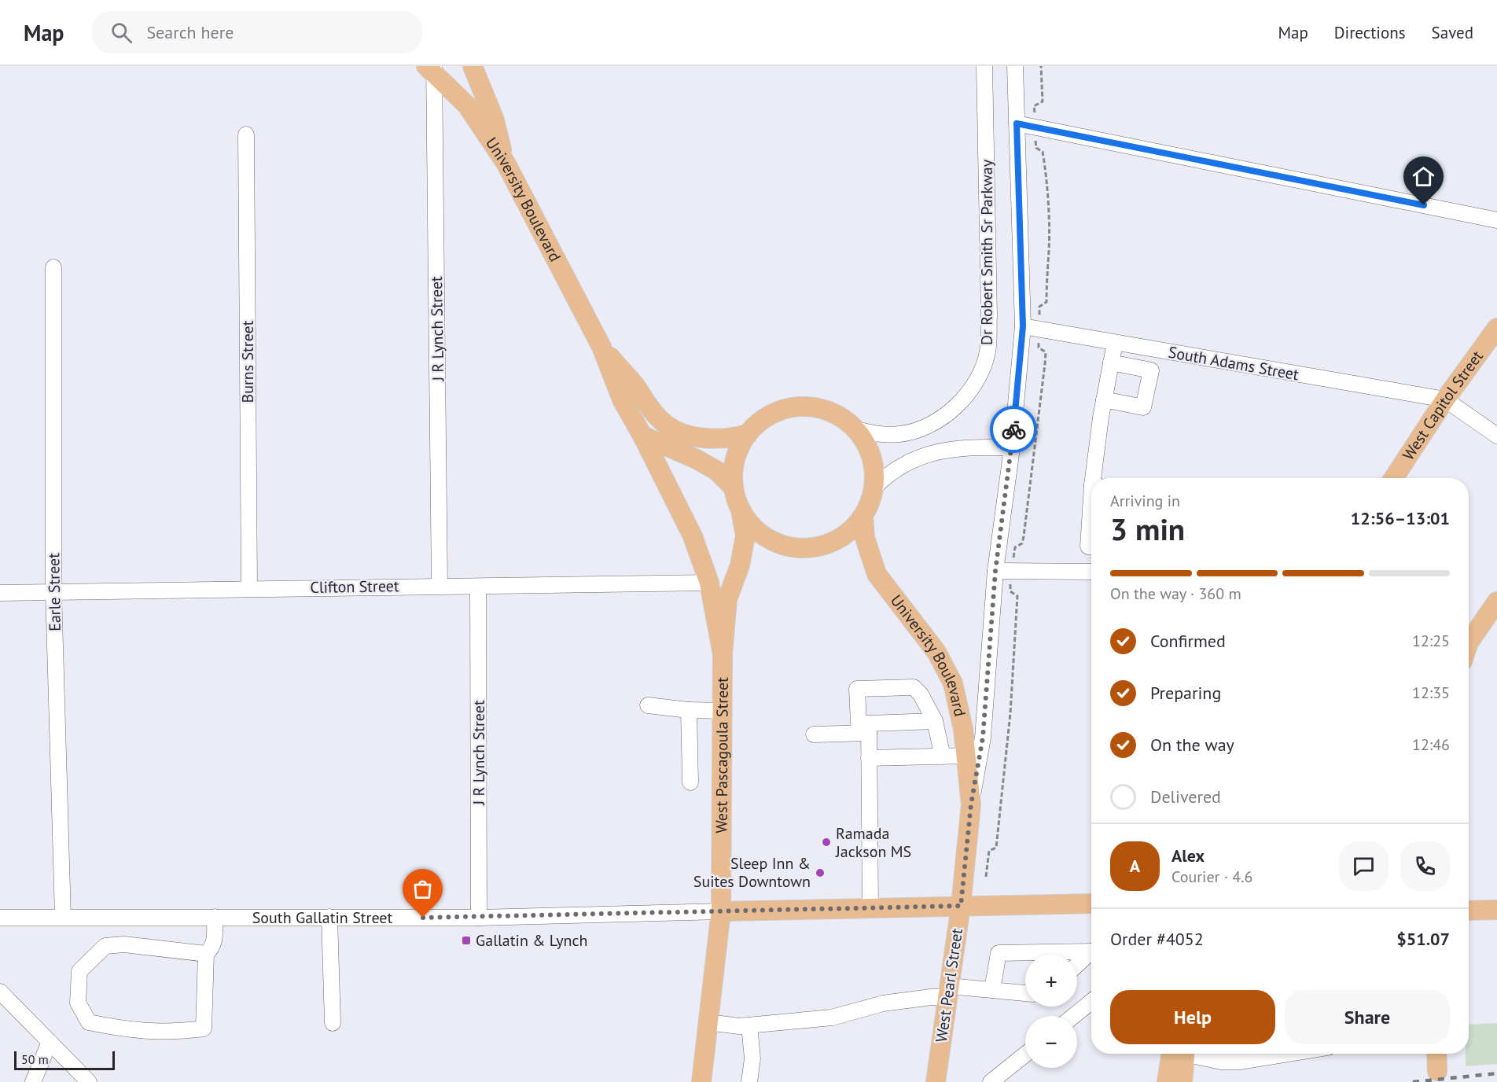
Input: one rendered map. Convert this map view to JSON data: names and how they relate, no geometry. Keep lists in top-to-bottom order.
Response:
{
  "streets": {
    "main road": [
      "University Boulevard",
      "West Capitol Street",
      "West Pascagoula Street",
      "South Gallatin Street",
      "West Pearl Street"
    ],
    "street": [
      "Dr Robert Smith Sr Parkway",
      "J R Lynch Street",
      "Burns Street",
      "South Adams Street",
      "Clifton Street",
      "Earle Street"
    ]
  },
  "crossings": [
    ["University Boulevard", "Dr Robert Smith Sr Parkway"],
    ["University Boulevard", "J R Lynch Street"],
    ["University Boulevard", "West Pascagoula Street"],
    ["University Boulevard", "West Pearl Street"],
    ["Dr Robert Smith Sr Parkway", "South Adams Street"],
    ["Dr Robert Smith Sr Parkway", "West Pascagoula Street"],
    ["Dr Robert Smith Sr Parkway", "West Pearl Street"],
    ["J R Lynch Street", "Clifton Street"],
    ["J R Lynch Street", "South Gallatin Street"],
    ["Burns Street", "Clifton Street"],
    ["South Adams Street", "West Capitol Street"],
    ["Clifton Street", "Earle Street"],
    ["Clifton Street", "West Pascagoula Street"],
    ["Earle Street", "South Gallatin Street"],
    ["West Pascagoula Street", "South Gallatin Street"],
    ["South Gallatin Street", "West Pearl Street"]
  ],
  "places": {
    "other": ["Ramada Jackson MS", "Sleep Inn & Suites Downtown"],
    "transit": ["Gallatin & Lynch"]
  },
  "scale_bar": "50 m",
  "page": {
    "header": "Map",
    "search": "Search here",
    "nav": ["Map", "Directions", "Saved"],
    "heading": ["3 min", "Arriving in", "12:56–13:01"],
    "panel": [
      "Alex",
      "Courier · 4.6",
      "Order #4052",
      "$51.07"
    ],
    "bar": "On the way · 360 m",
    "list": [
      ["Confirmed", "12:25"],
      ["Preparing", "12:35"],
      ["On the way", "12:46"],
      "Delivered"
    ],
    "round": "A",
    "map_buttons": ["+", "−"],
    "buttons": ["Help", "Share"],
    "scale": "50 m"
  }
}
